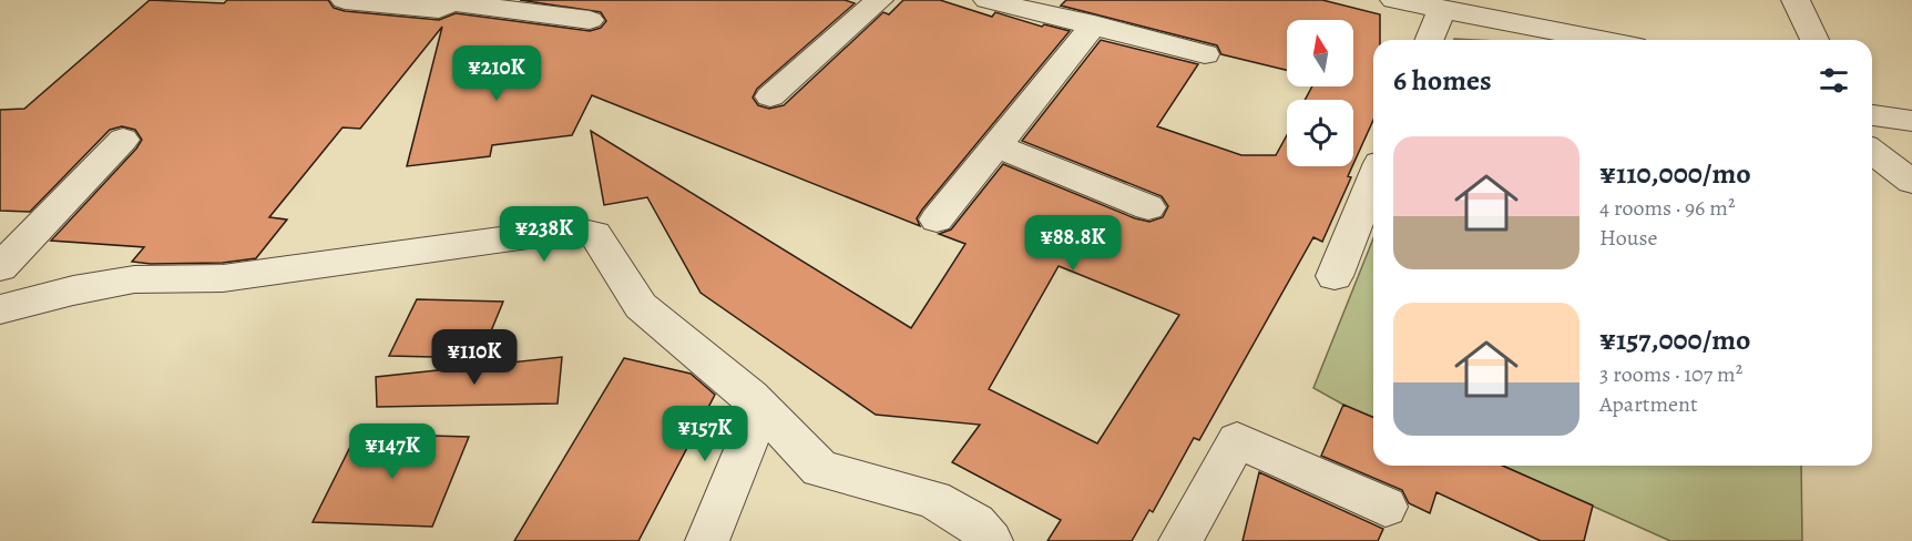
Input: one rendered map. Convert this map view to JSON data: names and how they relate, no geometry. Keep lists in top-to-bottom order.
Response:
{
  "north": "top",
  "page": {
    "heading": "6 homes",
    "price": [
      "¥210K",
      "¥238K",
      "¥88.8K",
      "¥110K",
      "¥157K",
      "¥147K"
    ],
    "list": [
      {
        "name": "¥110,000/mo",
        "note": "4 rooms · 96 m² · House"
      },
      {
        "name": "¥157,000/mo",
        "note": "3 rooms · 107 m² · Apartment"
      }
    ]
  }
}
